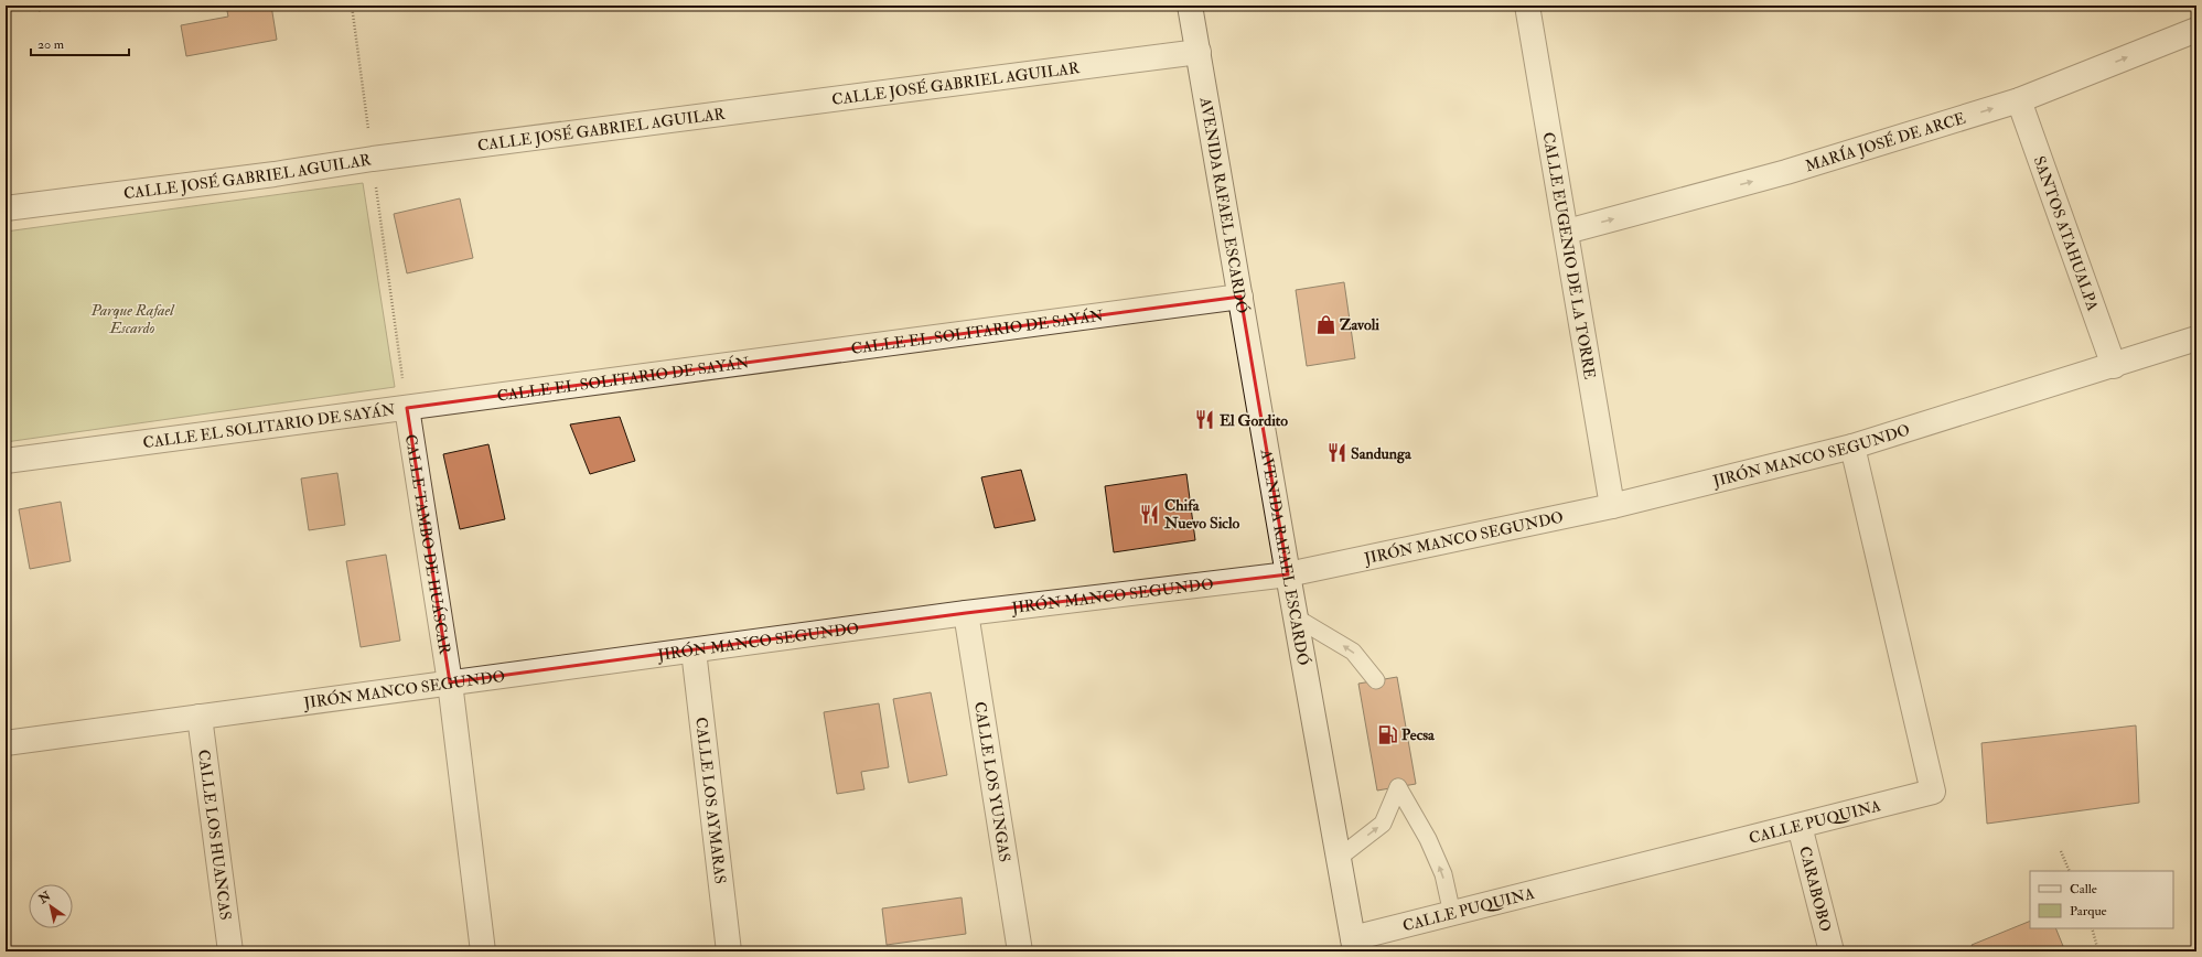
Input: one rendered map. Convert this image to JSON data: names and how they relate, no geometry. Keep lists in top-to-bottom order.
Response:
{
  "streets": {
    "street": [
      "CALLE JOSÉ GABRIEL AGUILAR",
      "MARÍA JOSÉ DE ARCE",
      "AVENIDA RAFAEL ESCARDÓ",
      "SANTOS ATAHUALPA",
      "CALLE EUGENIO DE LA TORRE",
      "CALLE EL SOLITARIO DE SAYÁN",
      "JIRÓN MANCO SEGUNDO",
      "CALLE TAMBO DE HUÁSCAR",
      "CALLE LOS YUNGAS",
      "CALLE LOS AYMARAS",
      "CALLE PUQUINA",
      "CALLE LOS HUANCAS",
      "CARABOBO"
    ]
  },
  "crossings": [
    ["CALLE JOSÉ GABRIEL AGUILAR", "AVENIDA RAFAEL ESCARDÓ"],
    ["MARÍA JOSÉ DE ARCE", "SANTOS ATAHUALPA"],
    ["MARÍA JOSÉ DE ARCE", "CALLE EUGENIO DE LA TORRE"],
    ["AVENIDA RAFAEL ESCARDÓ", "CALLE EL SOLITARIO DE SAYÁN"],
    ["AVENIDA RAFAEL ESCARDÓ", "JIRÓN MANCO SEGUNDO"],
    ["AVENIDA RAFAEL ESCARDÓ", "CALLE PUQUINA"],
    ["SANTOS ATAHUALPA", "JIRÓN MANCO SEGUNDO"],
    ["CALLE EUGENIO DE LA TORRE", "JIRÓN MANCO SEGUNDO"],
    ["CALLE EL SOLITARIO DE SAYÁN", "CALLE TAMBO DE HUÁSCAR"],
    ["JIRÓN MANCO SEGUNDO", "CALLE TAMBO DE HUÁSCAR"],
    ["JIRÓN MANCO SEGUNDO", "CALLE LOS YUNGAS"],
    ["JIRÓN MANCO SEGUNDO", "CALLE LOS AYMARAS"],
    ["JIRÓN MANCO SEGUNDO", "CALLE PUQUINA"],
    ["JIRÓN MANCO SEGUNDO", "CALLE LOS HUANCAS"],
    ["CALLE PUQUINA", "CARABOBO"]
  ],
  "one_way": ["MARÍA JOSÉ DE ARCE"],
  "parks": ["Parque Rafael Escardo"],
  "places": {
    "shop": ["Zavoli"],
    "restaurant": ["El Gordito", "Sandunga", "Chifa Nuevo Siclo"],
    "fuel station": ["Pecsa"]
  },
  "legend": ["Calle", "Parque"],
  "scale_bar": "20 m",
  "north": "top left"
}
